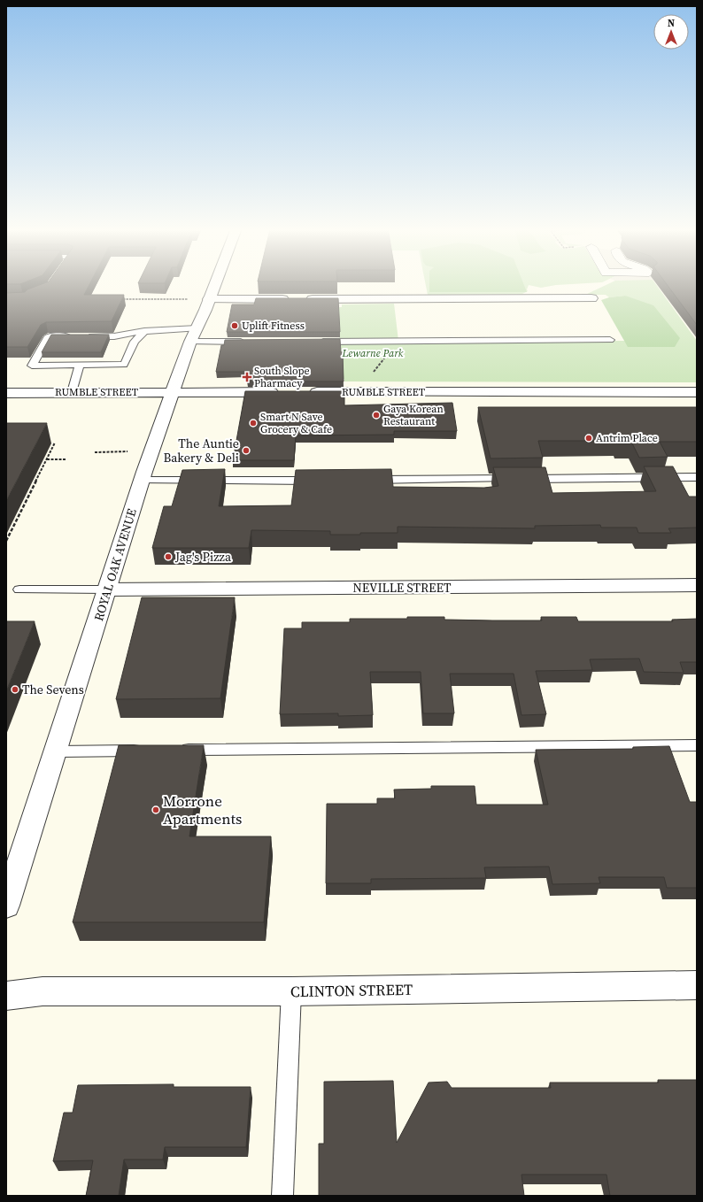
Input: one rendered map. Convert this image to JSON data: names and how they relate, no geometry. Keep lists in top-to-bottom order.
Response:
{
  "streets": {
    "street": [
      "RUMBLE STREET",
      "ROYAL OAK AVENUE",
      "NEVILLE STREET",
      "CLINTON STREET"
    ]
  },
  "crossings": [
    ["RUMBLE STREET", "ROYAL OAK AVENUE"],
    ["ROYAL OAK AVENUE", "NEVILLE STREET"]
  ],
  "parks": ["Lewarne Park"],
  "places": {
    "other": [
      "Uplift Fitness",
      "Gaya Korean Restaurant",
      "Smart N Save Grocery & Cafe",
      "Antrim Place",
      "The Auntie Bakery & Deli",
      "Jag's Pizza",
      "The Sevens",
      "Morrone Apartments"
    ],
    "health": ["South Slope Pharmacy"]
  },
  "north": "top"
}
